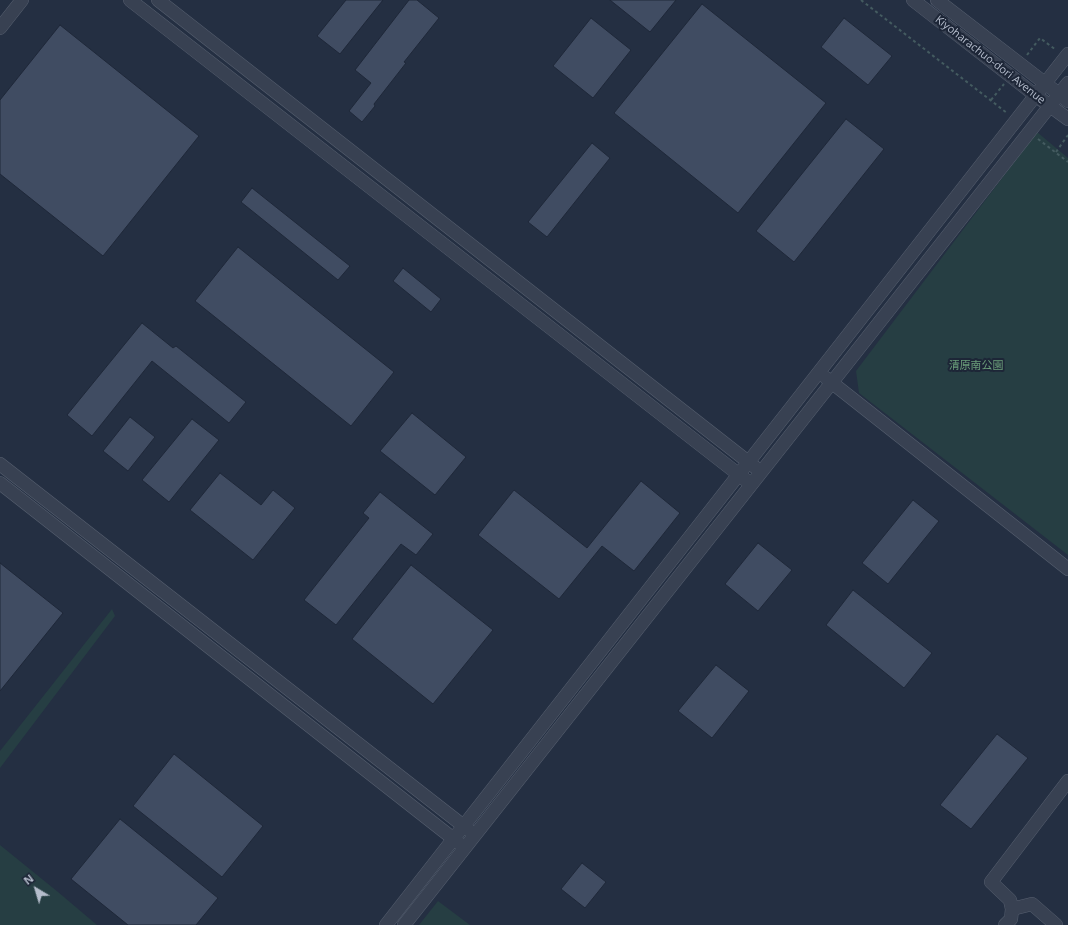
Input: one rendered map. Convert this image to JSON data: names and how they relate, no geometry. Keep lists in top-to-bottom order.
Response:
{
  "streets": {
    "street": ["Kiyoharachuo-dori Avenue"]
  },
  "parks": ["清原南公園"],
  "north": "top left"
}
